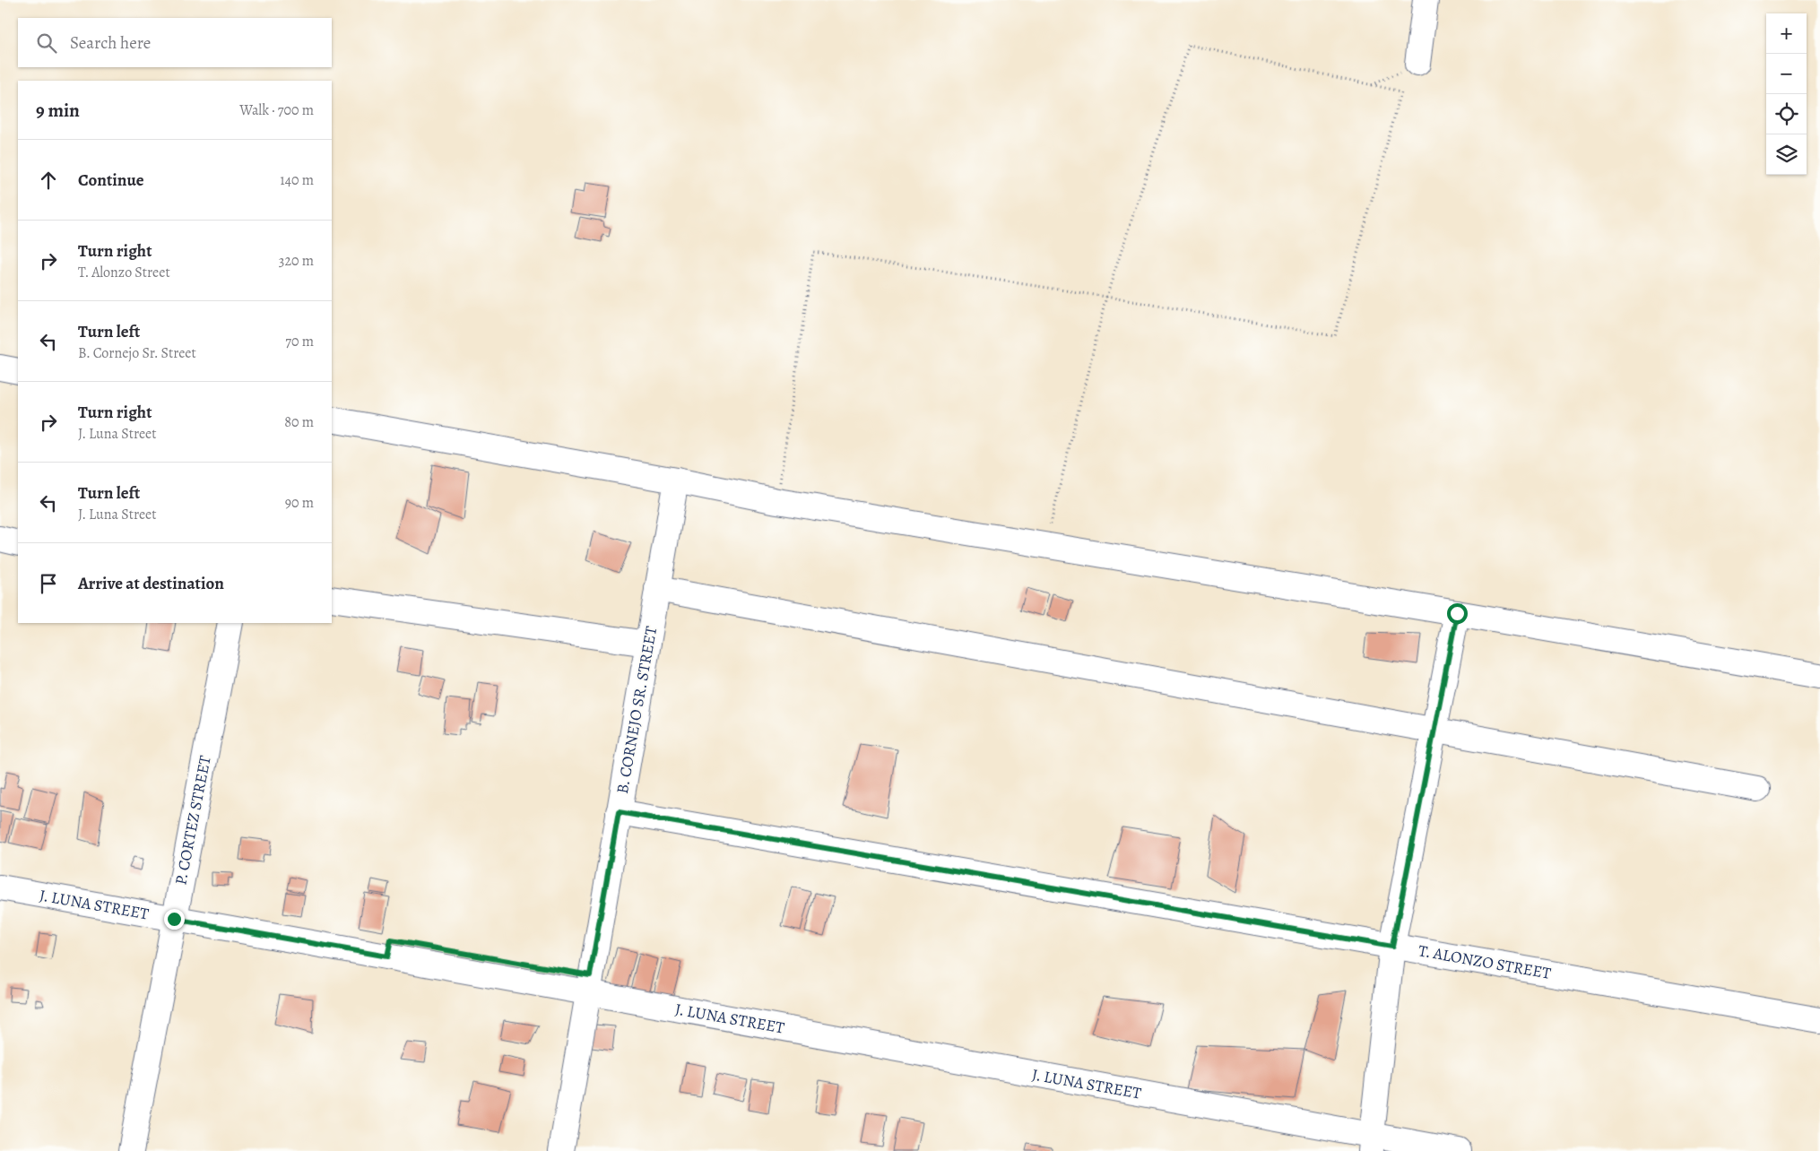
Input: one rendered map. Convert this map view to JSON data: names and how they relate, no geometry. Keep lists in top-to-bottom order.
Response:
{
  "streets": {
    "street": [
      "B. CORNEJO SR. STREET",
      "P. CORTEZ STREET",
      "J. LUNA STREET",
      "T. ALONZO STREET"
    ]
  },
  "crossings": [
    ["B. CORNEJO SR. STREET", "J. LUNA STREET"],
    ["B. CORNEJO SR. STREET", "T. ALONZO STREET"],
    ["P. CORTEZ STREET", "J. LUNA STREET"]
  ],
  "page": {
    "map_buttons": ["+", "−"],
    "search": "Search here",
    "heading": ["9 min", "Walk · 700 m"],
    "list": [
      ["Continue", "140 m"],
      ["Turn right", "T. Alonzo Street", "320 m"],
      ["Turn left", "B. Cornejo Sr. Street", "70 m"],
      ["Turn right", "J. Luna Street", "80 m"],
      ["Turn left", "J. Luna Street", "90 m"],
      "Arrive at destination"
    ]
  }
}
